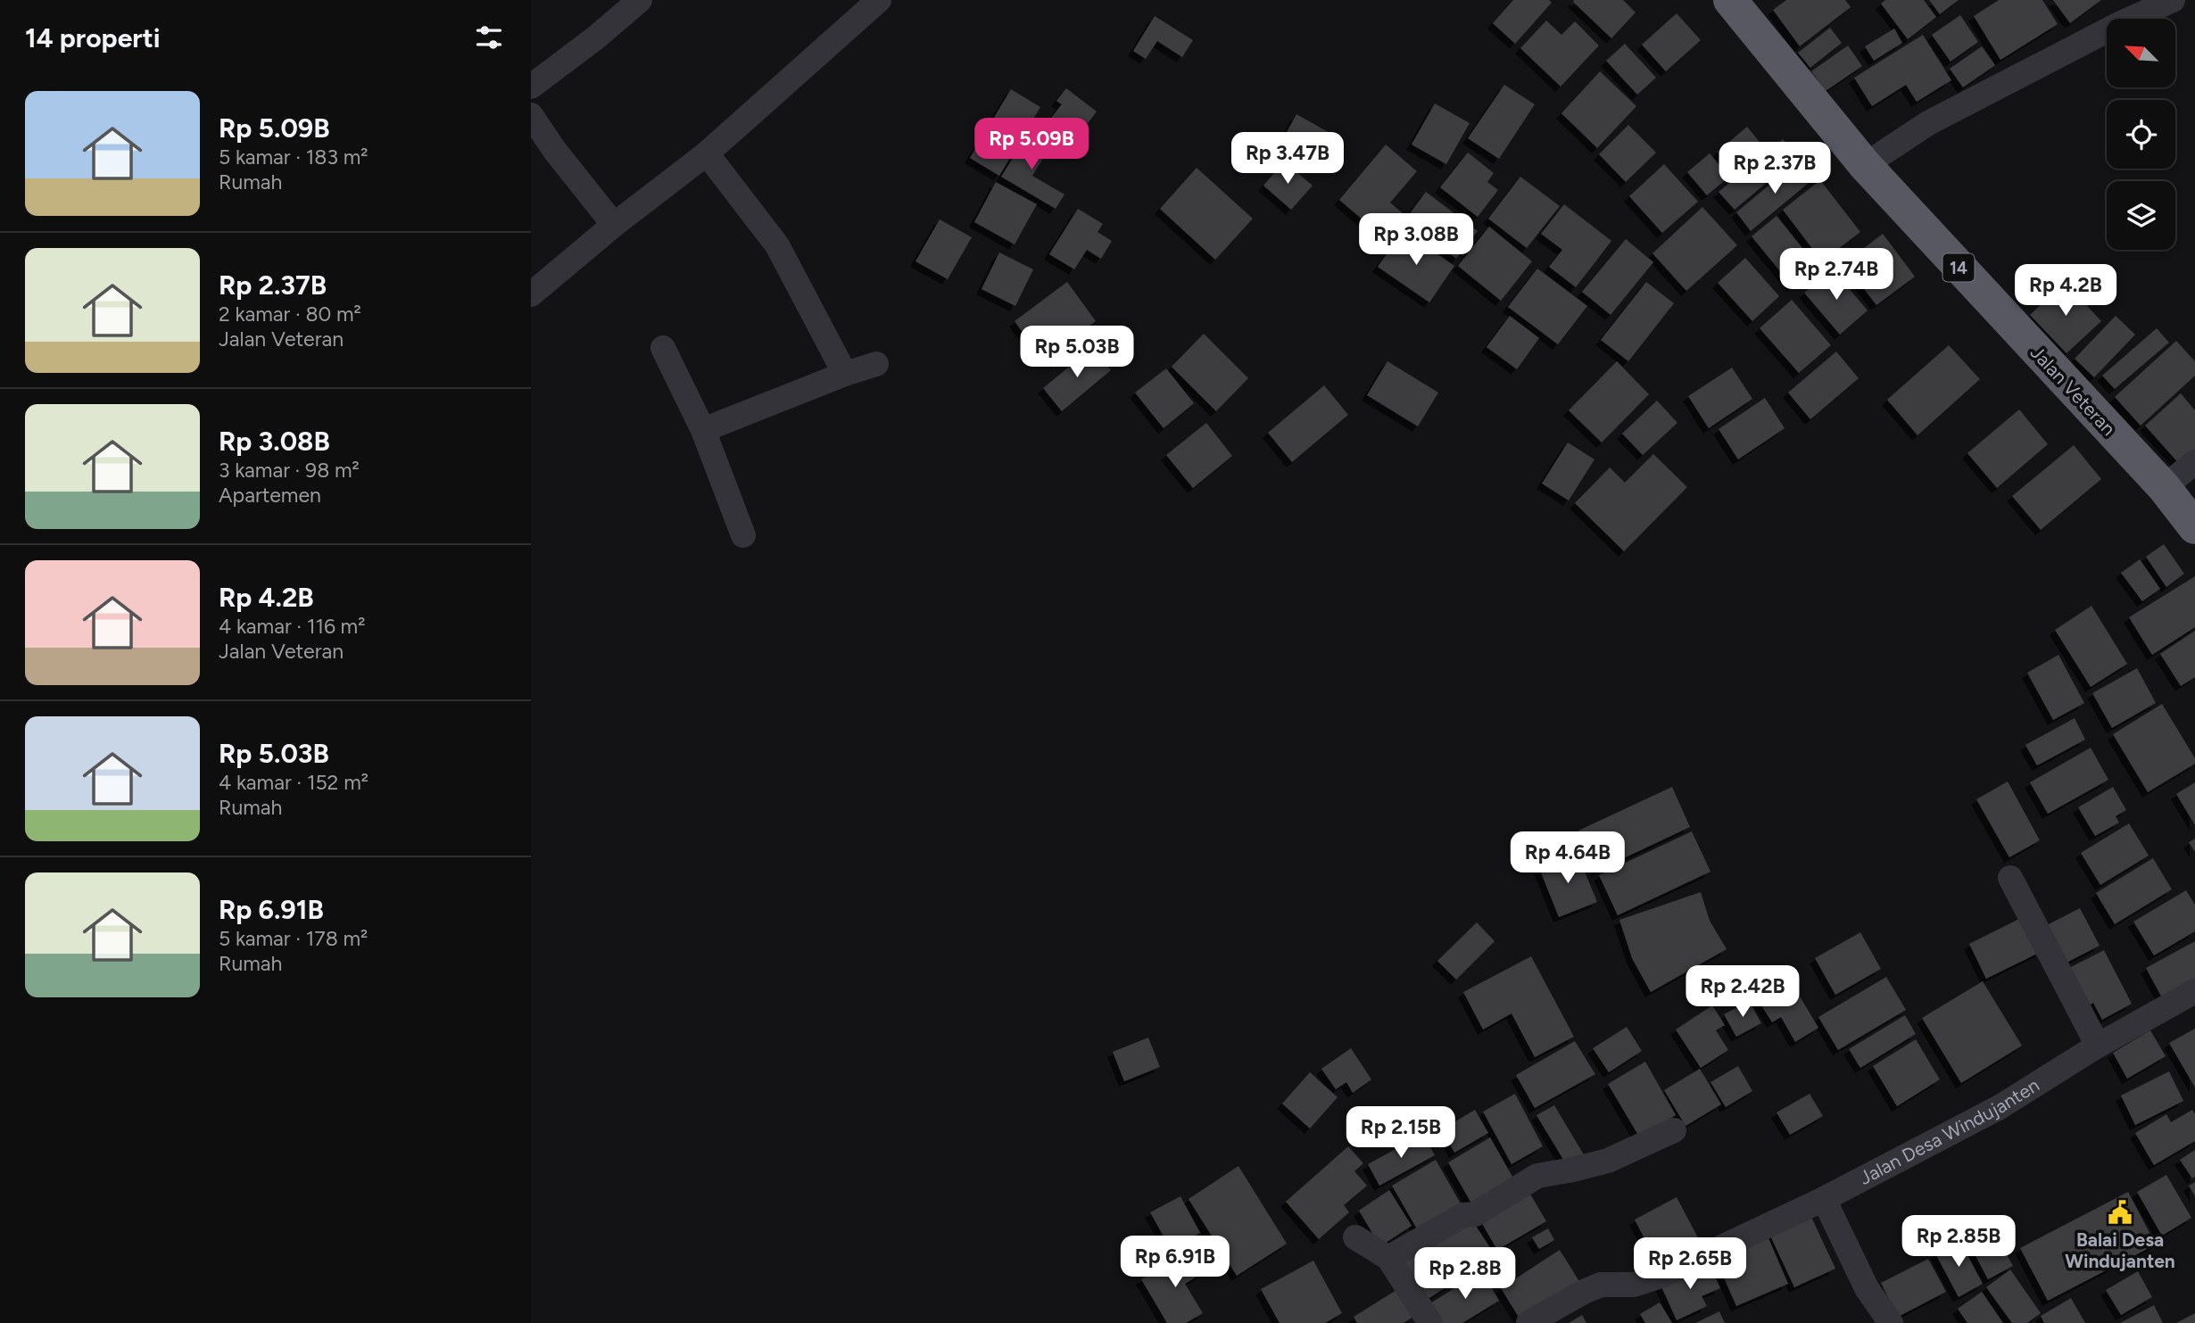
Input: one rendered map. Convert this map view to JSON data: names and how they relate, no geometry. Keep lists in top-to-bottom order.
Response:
{
  "streets": {
    "highway": ["14", "Jalan Veteran"],
    "street": ["Jalan Desa Windujanten"]
  },
  "places": {
    "public building": ["Balai Desa Windujanten"]
  },
  "north": "top left",
  "page": {
    "heading": "14 properti",
    "list": [
      {
        "name": "Rp 5.09B",
        "note": "5 kamar · 183 m² · Rumah"
      },
      {
        "name": "Rp 2.37B",
        "note": "2 kamar · 80 m² · Jalan Veteran"
      },
      {
        "name": "Rp 3.08B",
        "note": "3 kamar · 98 m² · Apartemen"
      },
      {
        "name": "Rp 4.2B",
        "note": "4 kamar · 116 m² · Jalan Veteran"
      },
      {
        "name": "Rp 5.03B",
        "note": "4 kamar · 152 m² · Rumah"
      },
      {
        "name": "Rp 6.91B",
        "note": "5 kamar · 178 m² · Rumah"
      }
    ],
    "price": [
      "Rp 5.09B",
      "Rp 3.47B",
      "Rp 2.37B",
      "Rp 3.08B",
      "Rp 2.74B",
      "Rp 4.2B",
      "Rp 5.03B",
      "Rp 4.64B",
      "Rp 2.42B",
      "Rp 2.15B",
      "Rp 2.85B",
      "Rp 6.91B",
      "Rp 2.65B",
      "Rp 2.8B"
    ]
  }
}
